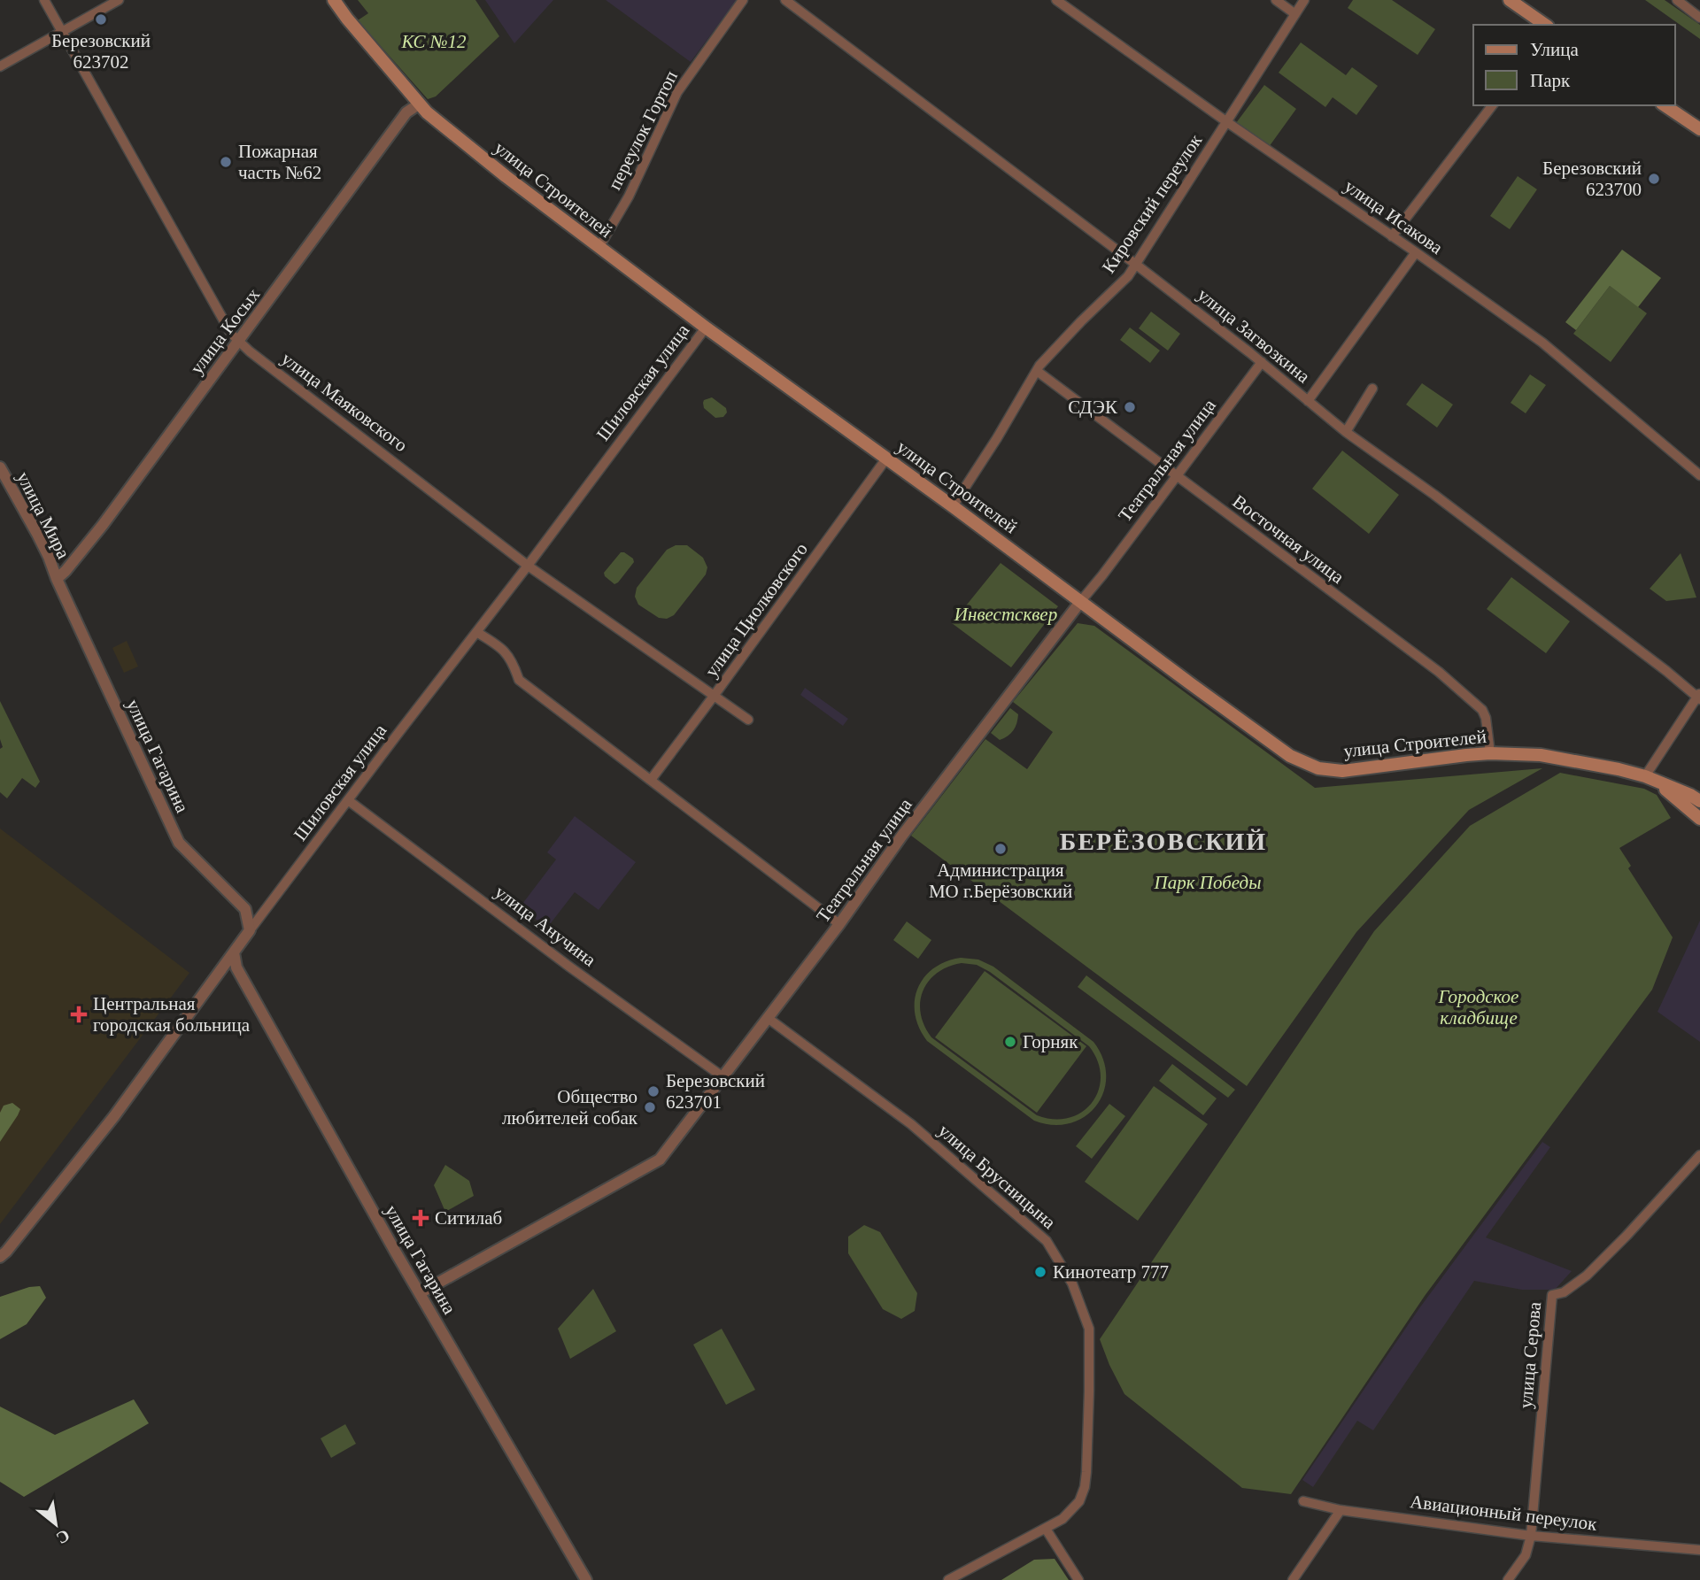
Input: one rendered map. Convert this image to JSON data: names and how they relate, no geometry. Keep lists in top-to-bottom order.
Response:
{
  "streets": {
    "main road": ["улица Строителей"],
    "street": [
      "переулок Гортоп",
      "Кировский переулок",
      "улица Исакова",
      "улица Косых",
      "улица Загвозкина",
      "Шиловская улица",
      "улица Маяковского",
      "Театральная улица",
      "улица Мира",
      "Восточная улица",
      "улица Циолковского",
      "улица Гагарина",
      "улица Анучина",
      "улица Брусницына",
      "улица Серова",
      "Авиационный переулок"
    ]
  },
  "crossings": [
    ["переулок Гортоп", "улица Строителей"],
    ["улица Строителей", "Кировский переулок"],
    ["улица Строителей", "улица Косых"],
    ["улица Строителей", "Шиловская улица"],
    ["улица Строителей", "Театральная улица"],
    ["улица Строителей", "Восточная улица"],
    ["улица Строителей", "улица Циолковского"],
    ["Кировский переулок", "улица Исакова"],
    ["Кировский переулок", "улица Загвозкина"],
    ["Кировский переулок", "Восточная улица"],
    ["улица Косых", "улица Маяковского"],
    ["улица Косых", "улица Мира"],
    ["улица Косых", "улица Гагарина"],
    ["улица Загвозкина", "Театральная улица"],
    ["Шиловская улица", "улица Маяковского"],
    ["Шиловская улица", "улица Гагарина"],
    ["Шиловская улица", "улица Анучина"],
    ["улица Маяковского", "улица Циолковского"],
    ["Театральная улица", "Восточная улица"],
    ["Театральная улица", "улица Гагарина"],
    ["Театральная улица", "улица Анучина"],
    ["Театральная улица", "улица Брусницына"],
    ["улица Мира", "улица Гагарина"],
    ["улица Серова", "Авиационный переулок"]
  ],
  "districts": ["БЕРЁЗОВСКИЙ"],
  "parks": [
    "КС №12",
    "Инвестсквер",
    "Парк Победы",
    "Городское кладбище"
  ],
  "places": {
    "other": [
      "Березовский 623702",
      "Пожарная часть №62",
      "Березовский 623700",
      "СДЭК",
      "Администрация МО г.Берёзовский",
      "Горняк",
      "Березовский 623701",
      "Общество любителей собак",
      "Кинотеатр 777"
    ],
    "health": ["Центральная городская больница", "Ситилаб"]
  },
  "legend": ["Улица", "Парк"],
  "north": "bottom right"
}
